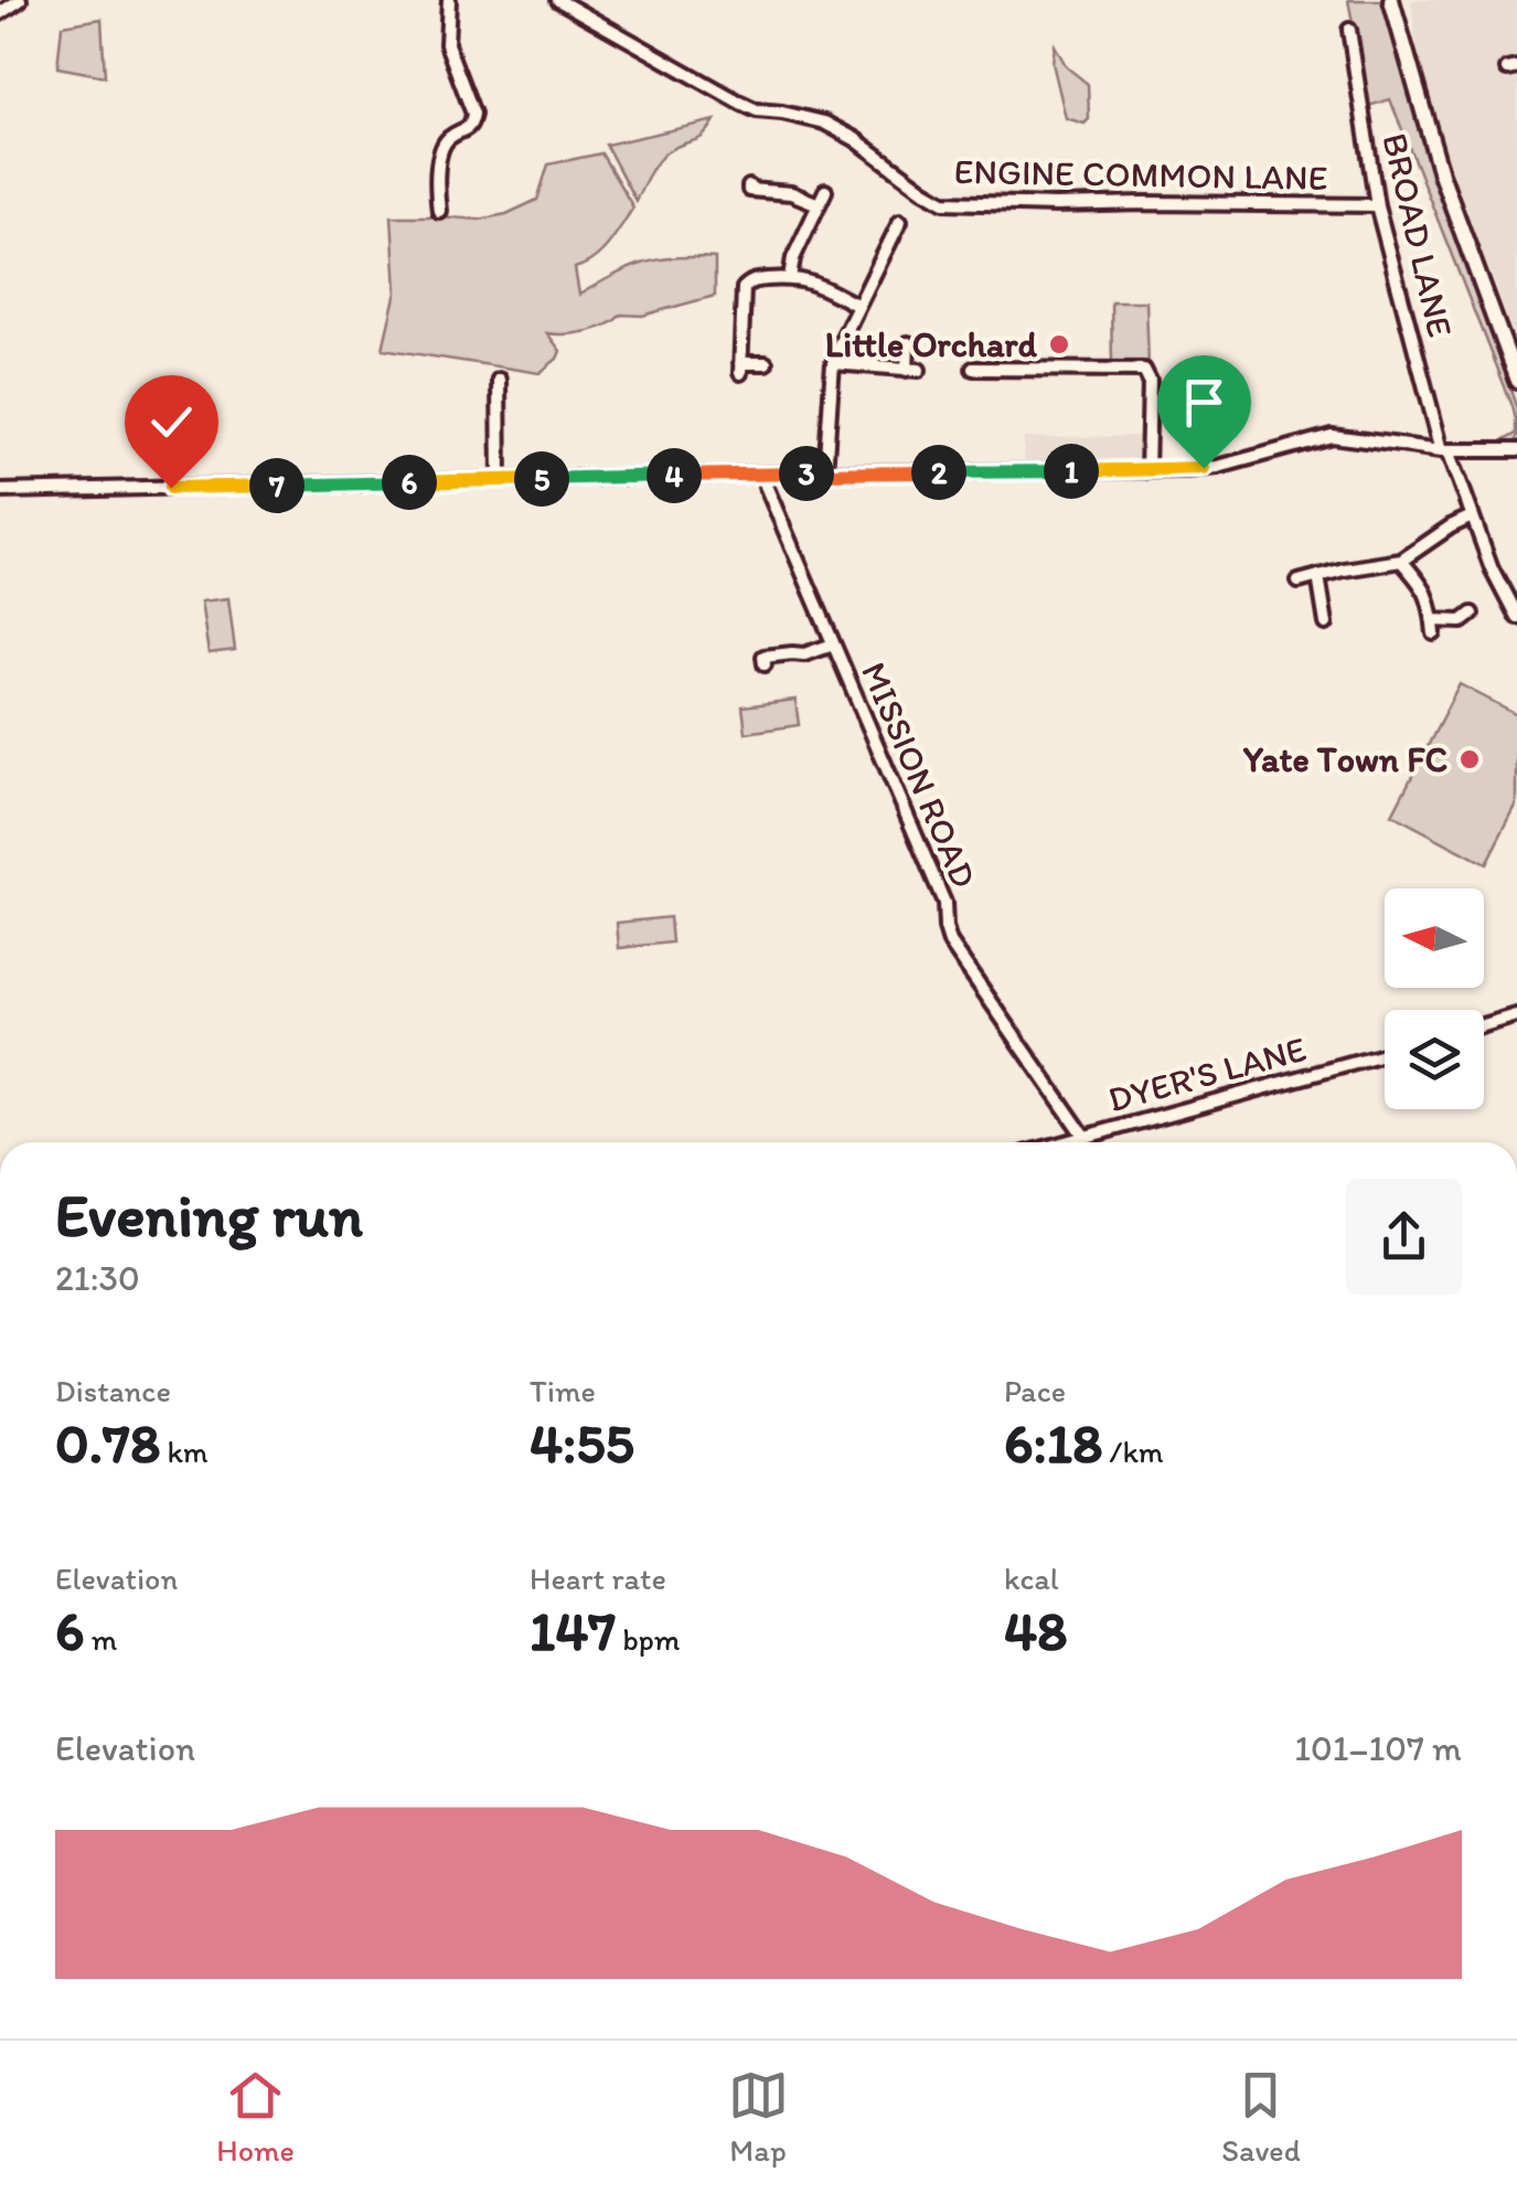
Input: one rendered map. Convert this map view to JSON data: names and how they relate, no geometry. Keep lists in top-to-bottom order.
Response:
{
  "streets": {
    "street": [
      "ENGINE COMMON LANE",
      "BROAD LANE",
      "MISSION ROAD",
      "DYER'S LANE"
    ]
  },
  "crossings": [
    ["ENGINE COMMON LANE", "BROAD LANE"],
    ["MISSION ROAD", "DYER'S LANE"]
  ],
  "places": ["Little Orchard", "Yate Town FC"],
  "north": "left",
  "page": {
    "pins": [
      "1",
      "2",
      "3",
      "4",
      "5",
      "6",
      "7"
    ],
    "heading": ["Evening run", "21:30"],
    "stats": [
      ["Distance", "0.78 km"],
      ["Time", "4:55"],
      ["Pace", "6:18 /km"],
      ["Elevation", "6 m"],
      ["Heart rate", "147 bpm"],
      ["kcal", "48"]
    ],
    "chart": ["Elevation", "101–107 m"],
    "tabs": ["Home", "Map", "Saved"]
  }
}
